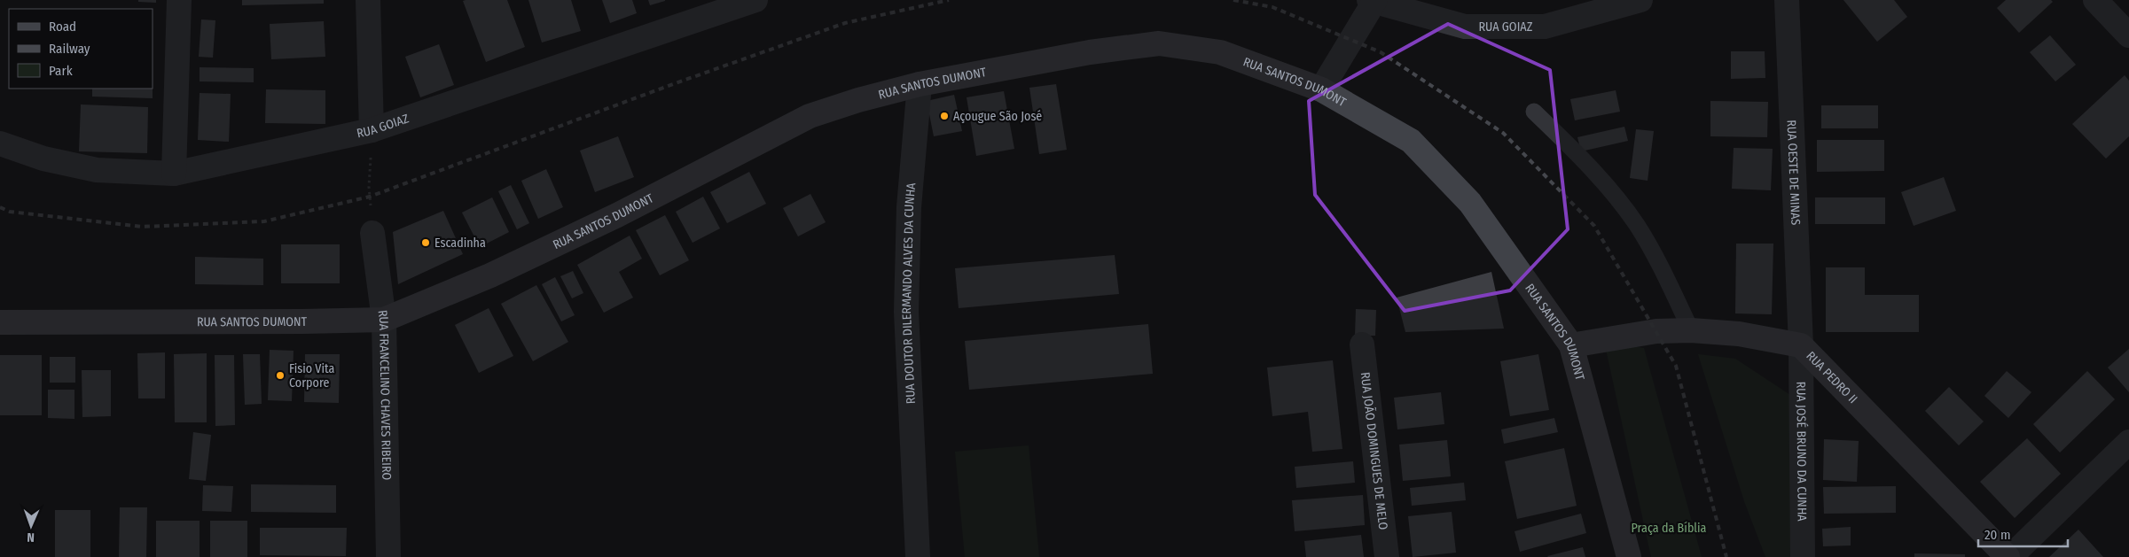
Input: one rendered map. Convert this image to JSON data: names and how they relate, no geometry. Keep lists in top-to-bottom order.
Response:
{
  "streets": {
    "main road": ["RUA SANTOS DUMONT", "RUA PEDRO II"],
    "street": [
      "RUA GOIAZ",
      "RUA OESTE DE MINAS",
      "RUA DOUTOR DILERMANDO ALVES DA CUNHA",
      "RUA FRANCELINO CHAVES RIBEIRO",
      "RUA JOÃO DOMINGUES DE MELO",
      "RUA JOSÉ BRUNO DA CUNHA"
    ]
  },
  "crossings": [
    ["RUA SANTOS DUMONT", "RUA DOUTOR DILERMANDO ALVES DA CUNHA"],
    ["RUA SANTOS DUMONT", "RUA PEDRO II"],
    ["RUA SANTOS DUMONT", "RUA FRANCELINO CHAVES RIBEIRO"],
    ["RUA OESTE DE MINAS", "RUA PEDRO II"],
    ["RUA OESTE DE MINAS", "RUA JOSÉ BRUNO DA CUNHA"],
    ["RUA PEDRO II", "RUA JOSÉ BRUNO DA CUNHA"]
  ],
  "parks": ["Praça da Bíblia"],
  "places": ["Açougue São José", "Escadinha", "Fisio Vita Corpore"],
  "legend": ["Road", "Railway", "Park"],
  "scale_bar": "20 m",
  "north": "bottom"
}
